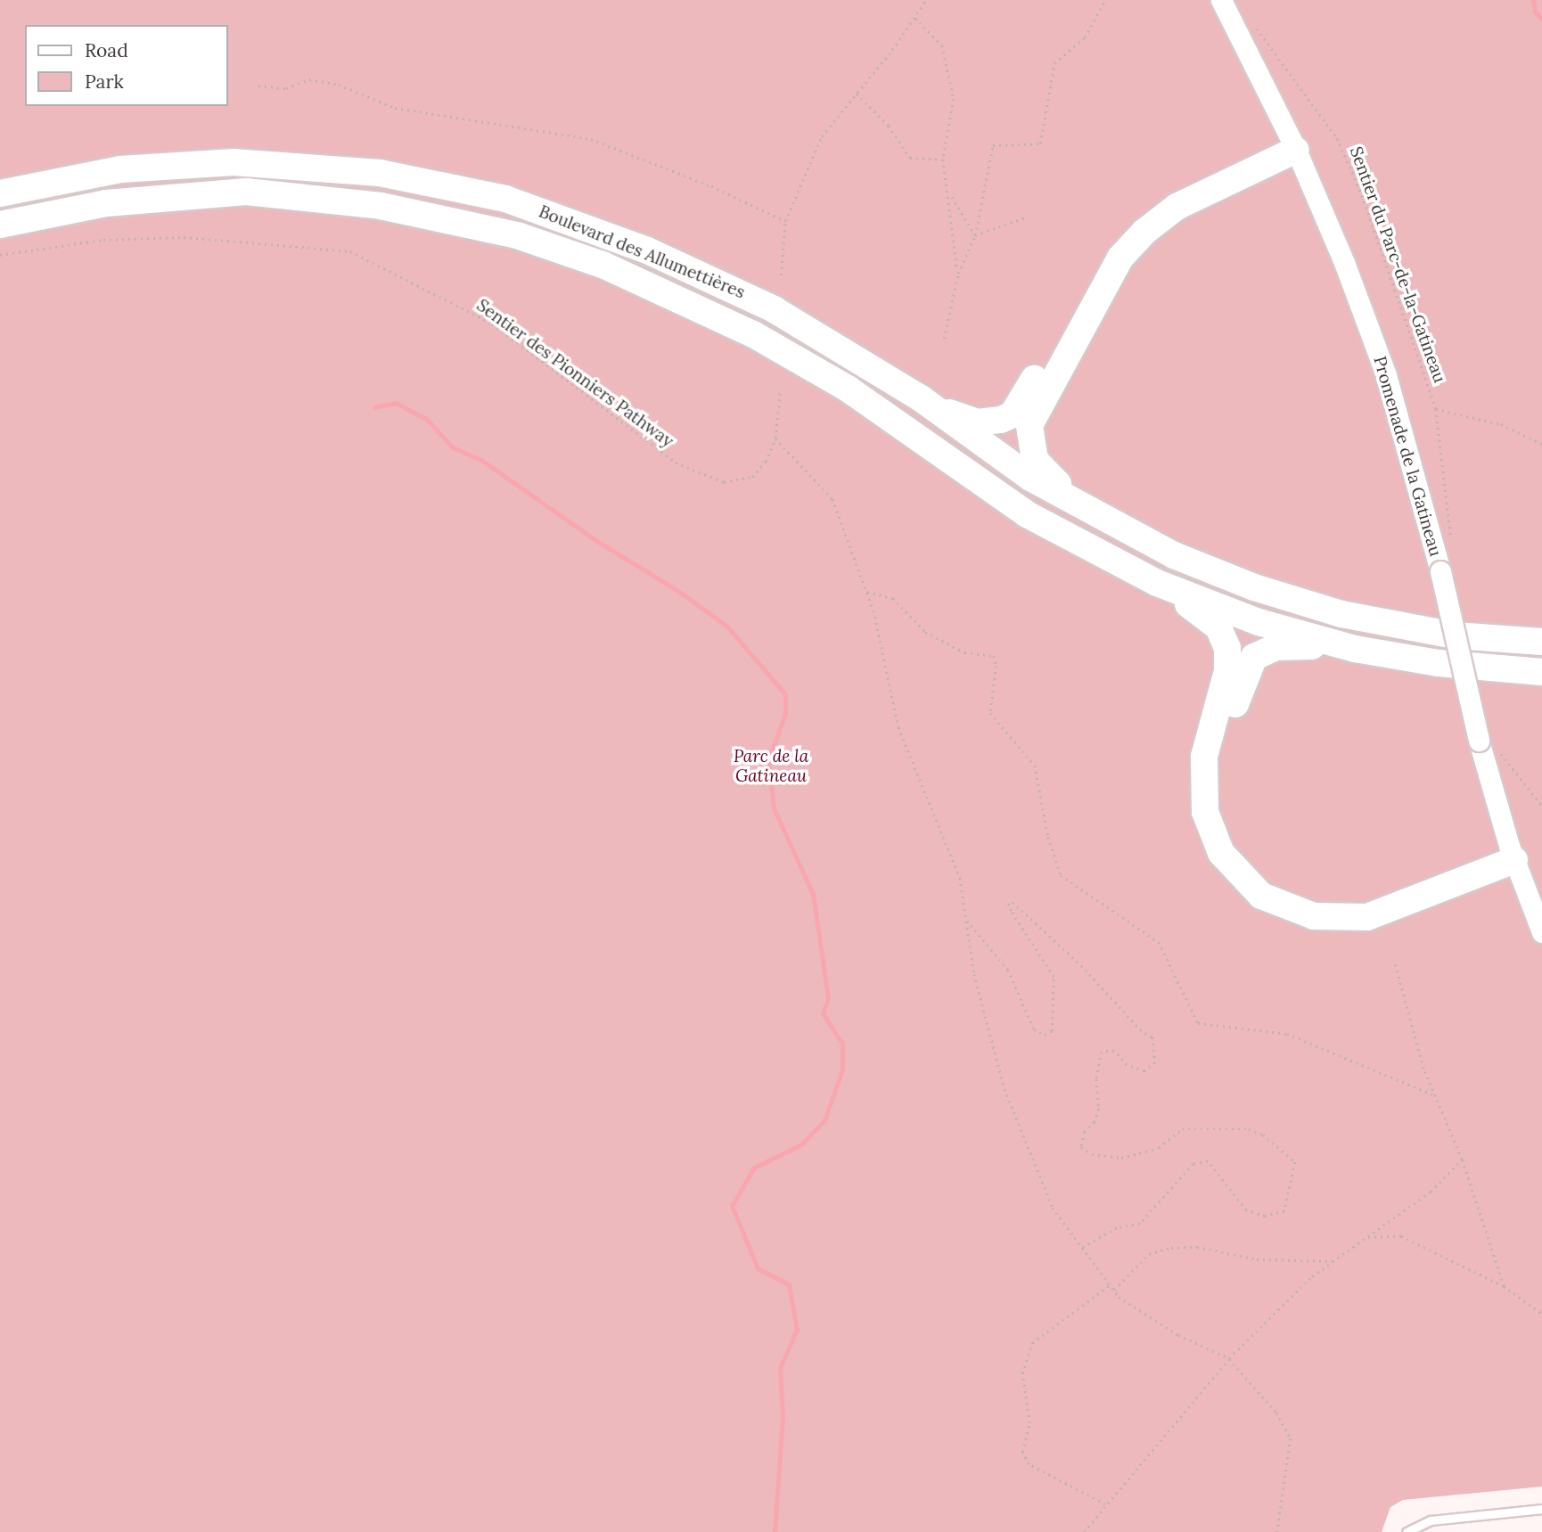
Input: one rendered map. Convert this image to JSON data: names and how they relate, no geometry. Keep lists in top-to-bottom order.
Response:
{
  "streets": {
    "highway": ["Boulevard des Allumettières"],
    "street": ["Promenade de la Gatineau"],
    "path": ["Sentier du Parc-de-la-Gatineau", "Sentier des Pionniers Pathway"]
  },
  "parks": ["Parc de la Gatineau"],
  "legend": ["Road", "Park"]
}
